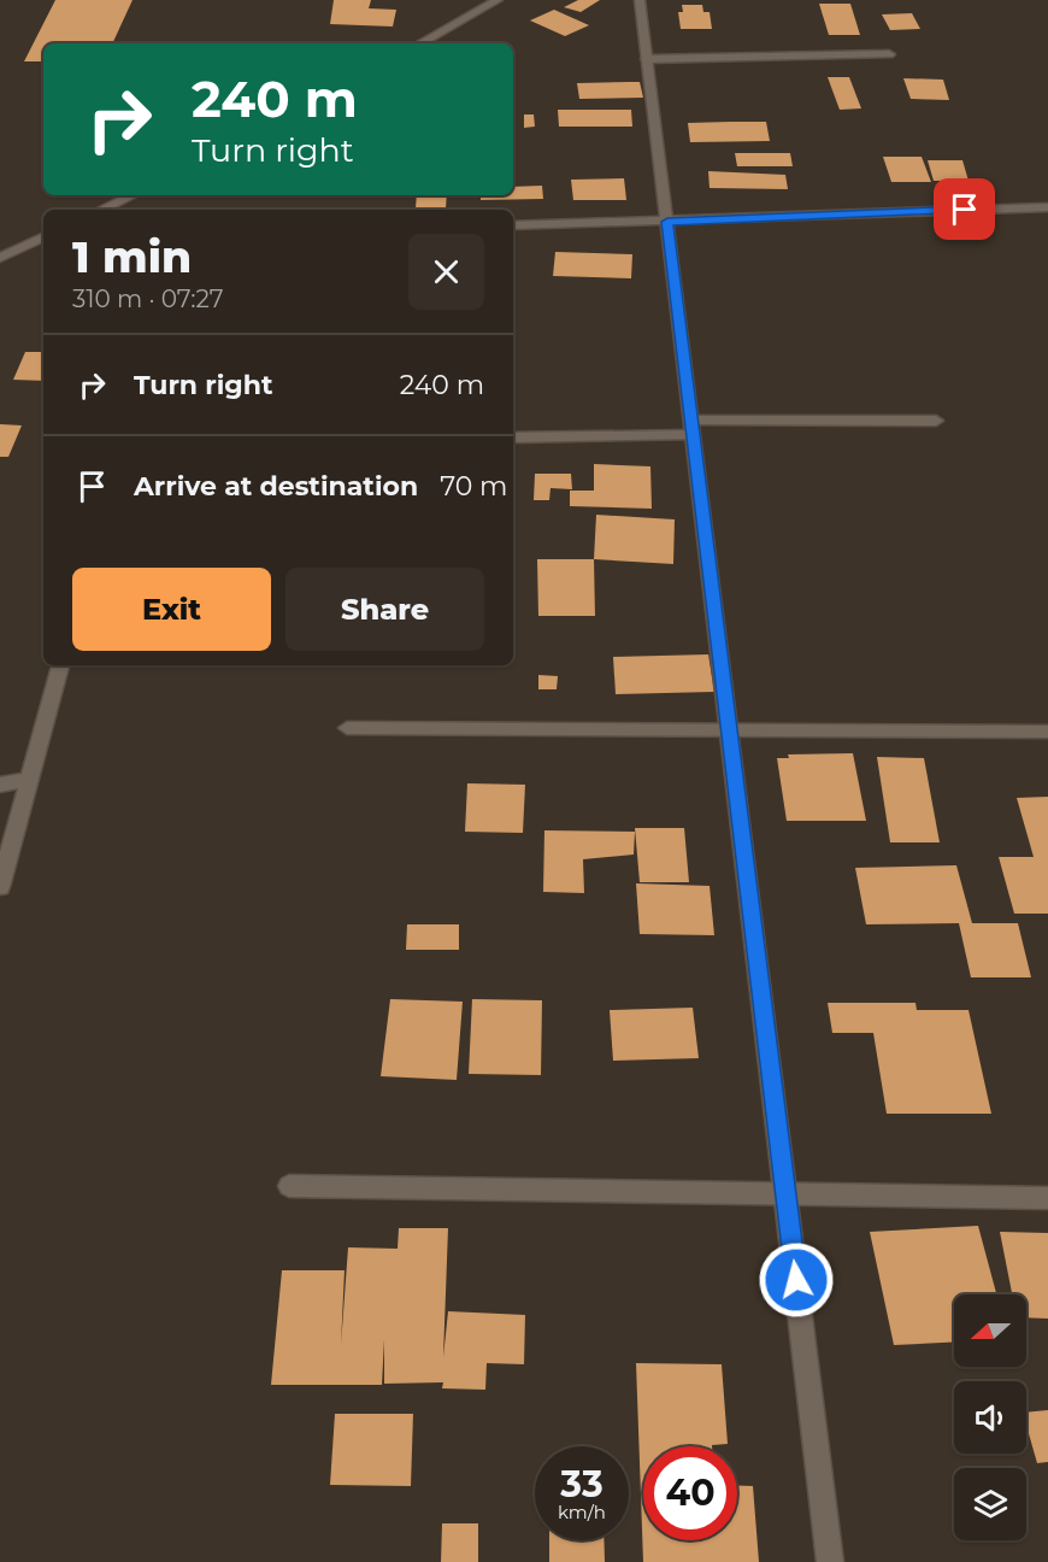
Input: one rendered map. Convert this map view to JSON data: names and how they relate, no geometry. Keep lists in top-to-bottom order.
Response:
{
  "north": "left",
  "page": {
    "turn": ["240 m", "Turn right"],
    "heading": ["1 min", "310 m · 07:27"],
    "list": [
      {
        "name": "Turn right",
        "value": "240 m"
      },
      {
        "name": "Arrive at destination",
        "value": "70 m"
      }
    ],
    "buttons": ["Exit", "Share"],
    "speed": "33 km/h",
    "limit": "40"
  }
}
